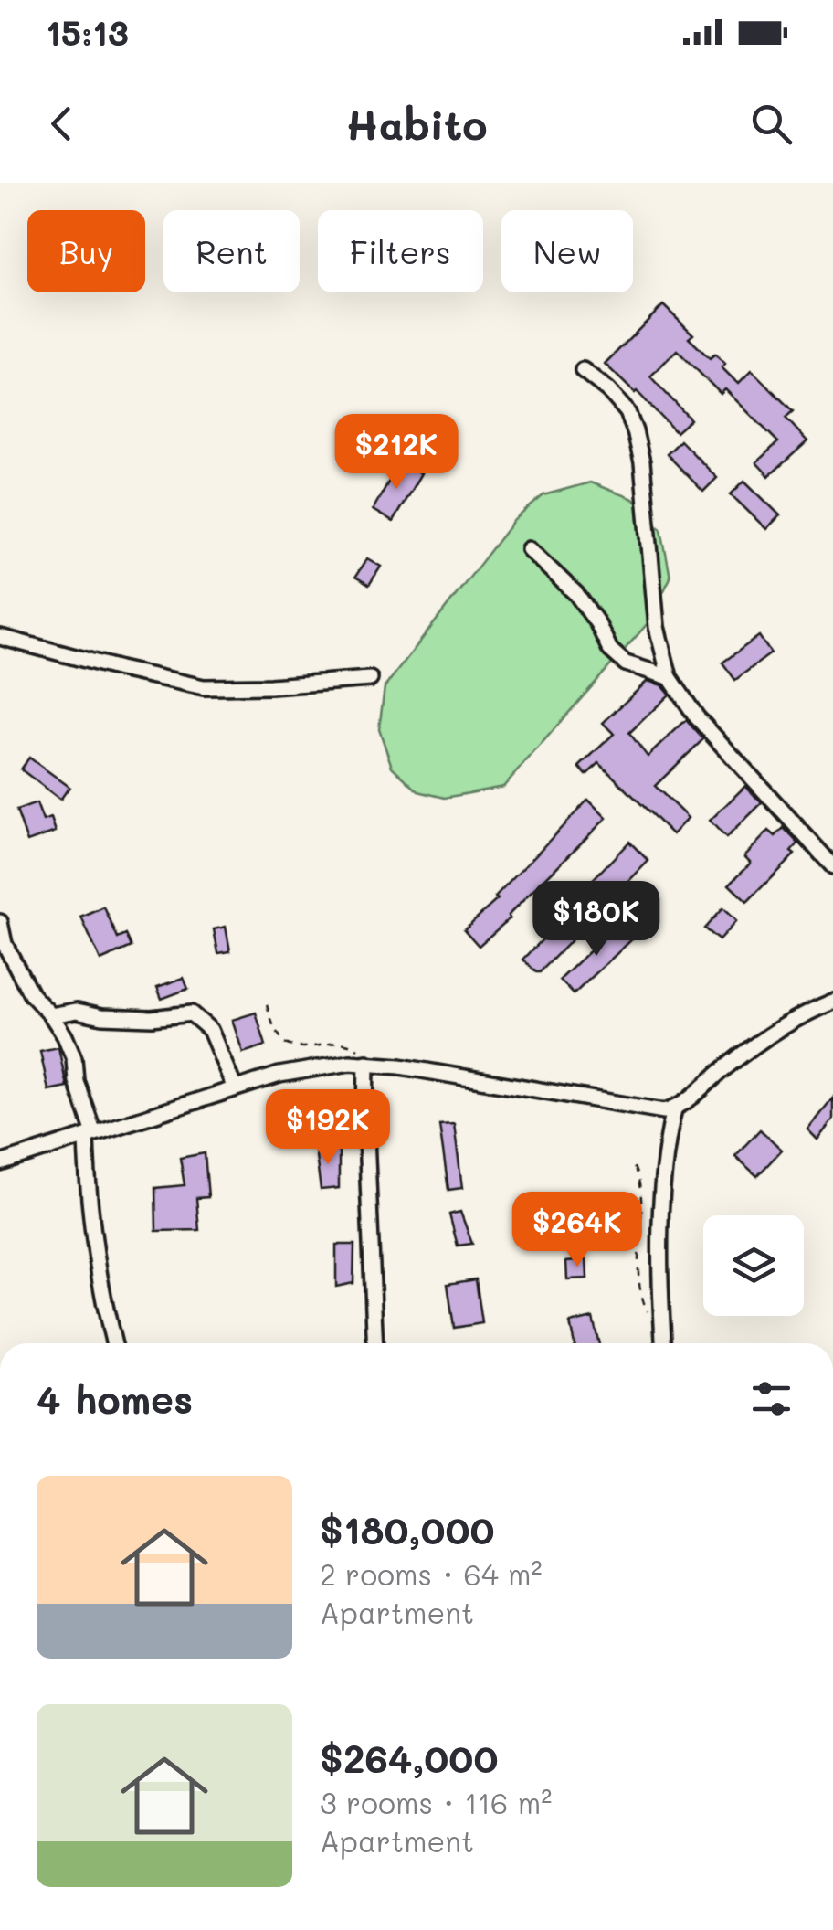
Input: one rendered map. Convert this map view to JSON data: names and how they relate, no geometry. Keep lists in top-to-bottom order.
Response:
{
  "page": {
    "status": "15:13",
    "header": "Habito",
    "chip": [
      "Buy",
      "Rent",
      "Filters",
      "New"
    ],
    "price": [
      "$212K",
      "$180K",
      "$192K",
      "$264K"
    ],
    "heading": "4 homes",
    "list": [
      {
        "name": "$180,000",
        "note": "2 rooms · 64 m² · Apartment"
      },
      {
        "name": "$264,000",
        "note": "3 rooms · 116 m² · Apartment"
      }
    ]
  }
}
